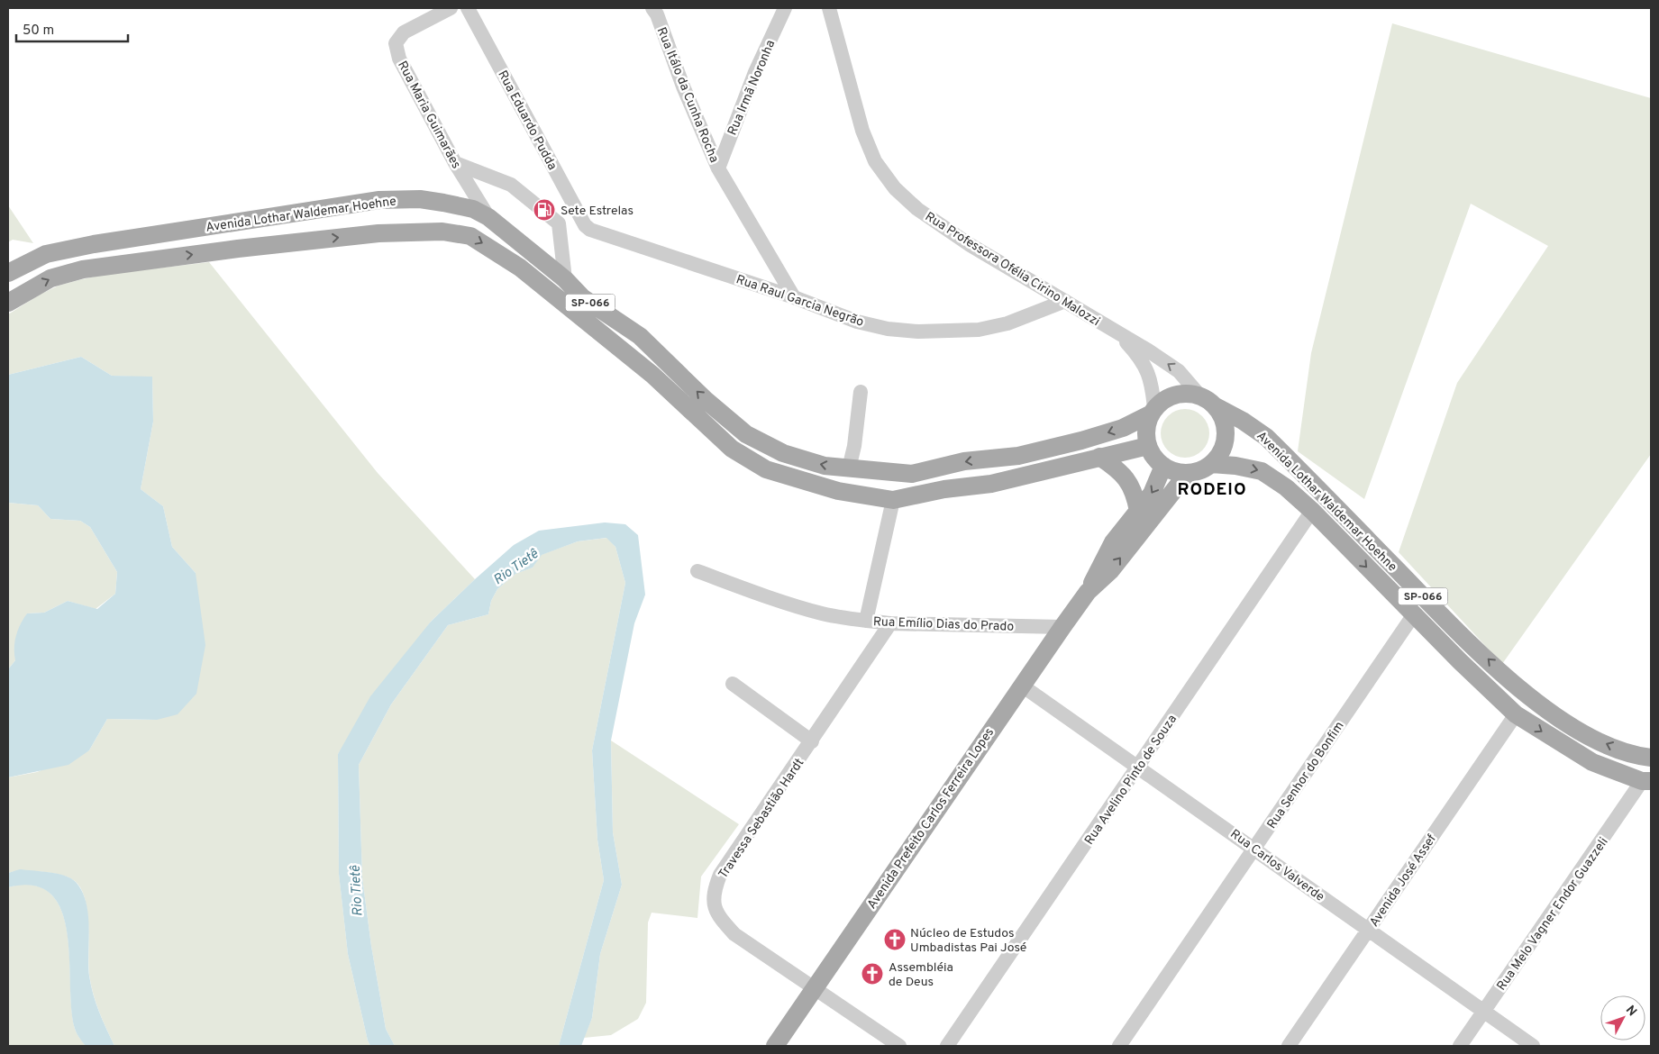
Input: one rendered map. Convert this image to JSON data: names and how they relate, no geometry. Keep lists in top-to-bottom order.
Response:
{
  "streets": {
    "main road": ["Avenida Lothar Waldemar Hoehne", "SP-066", "Avenida Prefeito Carlos Ferreira Lopes"],
    "street": [
      "Rua Irmã Noronha",
      "Rua Itálo da Cunha Rocha",
      "Rua Maria Guimarães",
      "Rua Eduardo Pudda",
      "Rua Professora Ofélia Cirino Malozzi",
      "Rua Raul Garcia Negrão",
      "Rua Emílio Dias do Prado",
      "Rua Senhor do Bonfim",
      "Rua Avelino Pinto de Souza",
      "Travessa Sebastião Hardt",
      "Rua Carlos Valverde",
      "Avenida José Assef",
      "Rua Melo Vagner Endor Guazzeli"
    ]
  },
  "crossings": [
    ["Rua Irmã Noronha", "Rua Itálo da Cunha Rocha"],
    ["Rua Itálo da Cunha Rocha", "Rua Raul Garcia Negrão"],
    ["Rua Maria Guimarães", "Avenida Lothar Waldemar Hoehne"],
    ["Rua Eduardo Pudda", "Rua Raul Garcia Negrão"],
    ["Avenida Lothar Waldemar Hoehne", "Rua Professora Ofélia Cirino Malozzi"],
    ["Avenida Lothar Waldemar Hoehne", "Rua Senhor do Bonfim"],
    ["Avenida Lothar Waldemar Hoehne", "Rua Avelino Pinto de Souza"],
    ["Avenida Lothar Waldemar Hoehne", "Avenida Prefeito Carlos Ferreira Lopes"],
    ["Avenida Lothar Waldemar Hoehne", "Avenida José Assef"],
    ["Avenida Lothar Waldemar Hoehne", "Rua Melo Vagner Endor Guazzeli"],
    ["Rua Professora Ofélia Cirino Malozzi", "Rua Raul Garcia Negrão"],
    ["Rua Professora Ofélia Cirino Malozzi", "Avenida Prefeito Carlos Ferreira Lopes"],
    ["Rua Emílio Dias do Prado", "Travessa Sebastião Hardt"],
    ["Rua Emílio Dias do Prado", "Avenida Prefeito Carlos Ferreira Lopes"],
    ["Rua Senhor do Bonfim", "Rua Carlos Valverde"],
    ["Rua Avelino Pinto de Souza", "Rua Carlos Valverde"],
    ["Travessa Sebastião Hardt", "Avenida Prefeito Carlos Ferreira Lopes"],
    ["Avenida Prefeito Carlos Ferreira Lopes", "Rua Carlos Valverde"],
    ["Rua Carlos Valverde", "Avenida José Assef"],
    ["Rua Carlos Valverde", "Rua Melo Vagner Endor Guazzeli"]
  ],
  "districts": ["RODEIO"],
  "water": ["Rio Tietê"],
  "places": {
    "fuel station": ["Sete Estrelas"],
    "church": ["Núcleo de Estudos Umbadistas Pai José", "Assembléia de Deus"]
  },
  "scale_bar": "50 m",
  "north": "top right"
}
